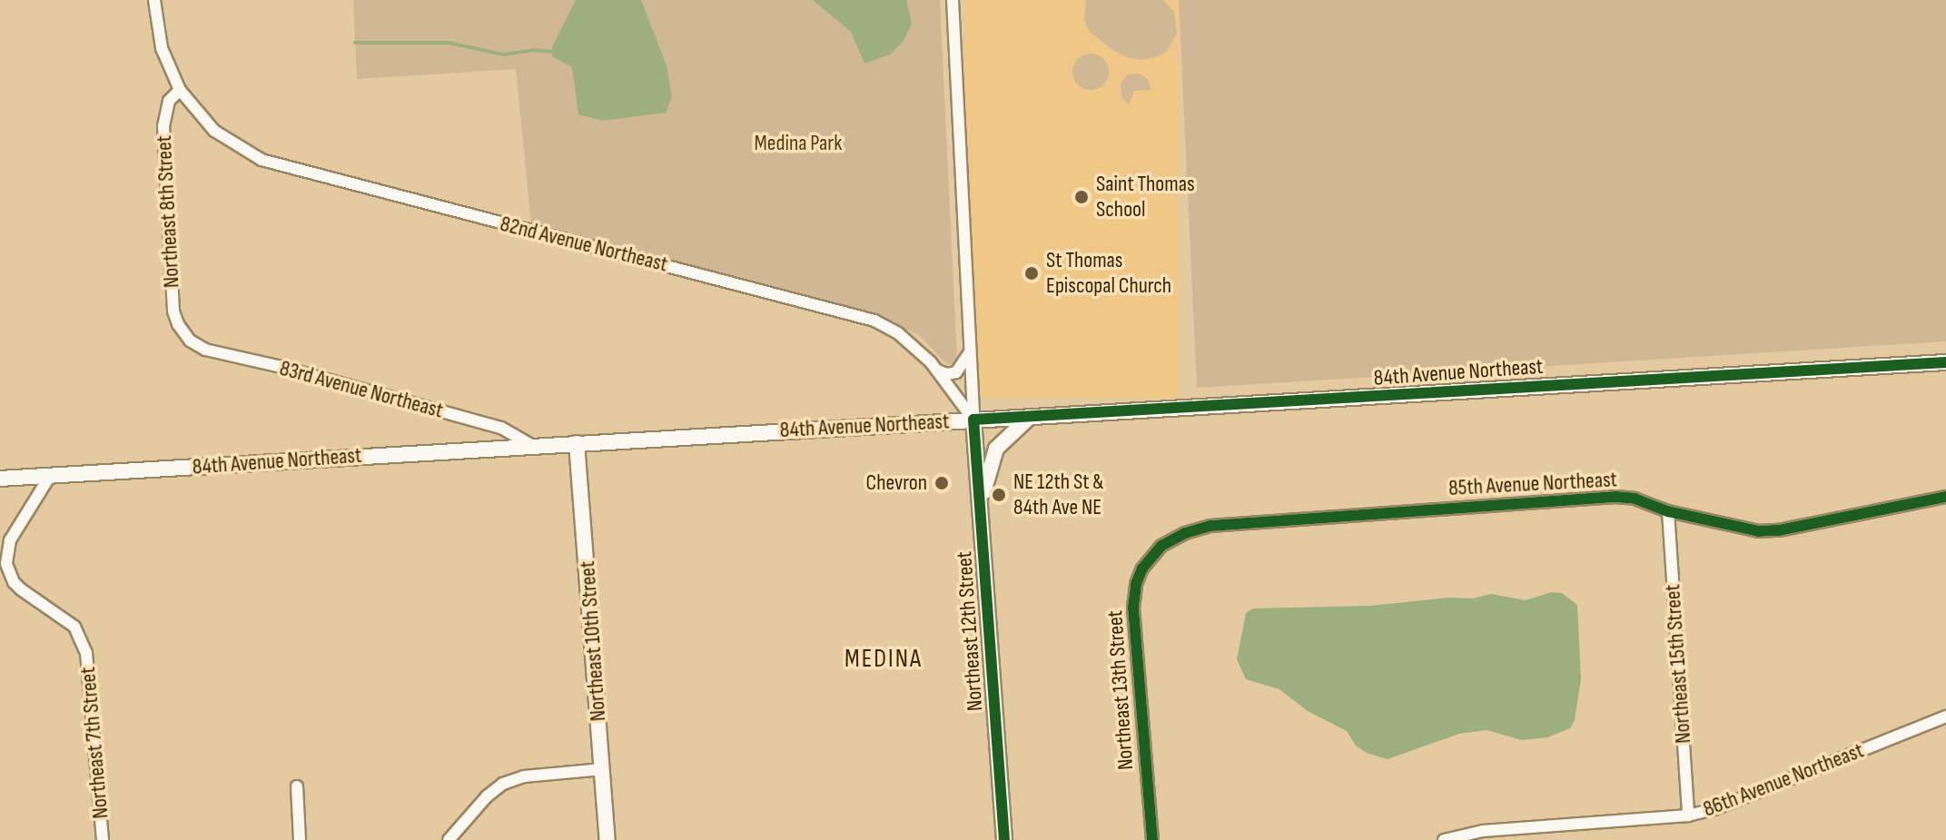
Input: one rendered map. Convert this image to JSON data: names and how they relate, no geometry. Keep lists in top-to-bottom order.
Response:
{
  "streets": {
    "main road": ["84th Avenue Northeast", "Northeast 12th Street", "Northeast 10th Street"],
    "street": [
      "Northeast 8th Street",
      "82nd Avenue Northeast",
      "83rd Avenue Northeast",
      "85th Avenue Northeast",
      "Northeast 15th Street",
      "Northeast 13th Street",
      "Northeast 7th Street",
      "86th Avenue Northeast"
    ]
  },
  "crossings": [
    ["Northeast 8th Street", "82nd Avenue Northeast"],
    ["Northeast 8th Street", "83rd Avenue Northeast"],
    ["82nd Avenue Northeast", "84th Avenue Northeast"],
    ["82nd Avenue Northeast", "Northeast 12th Street"],
    ["84th Avenue Northeast", "83rd Avenue Northeast"],
    ["84th Avenue Northeast", "Northeast 12th Street"],
    ["84th Avenue Northeast", "Northeast 10th Street"],
    ["84th Avenue Northeast", "Northeast 7th Street"],
    ["85th Avenue Northeast", "Northeast 15th Street"],
    ["85th Avenue Northeast", "Northeast 13th Street"],
    ["Northeast 15th Street", "86th Avenue Northeast"]
  ],
  "districts": ["MEDINA"],
  "parks": ["Medina Park"],
  "places": [
    "Saint Thomas School",
    "St Thomas Episcopal Church",
    "Chevron",
    "NE 12th St & 84th Ave NE"
  ]
}
